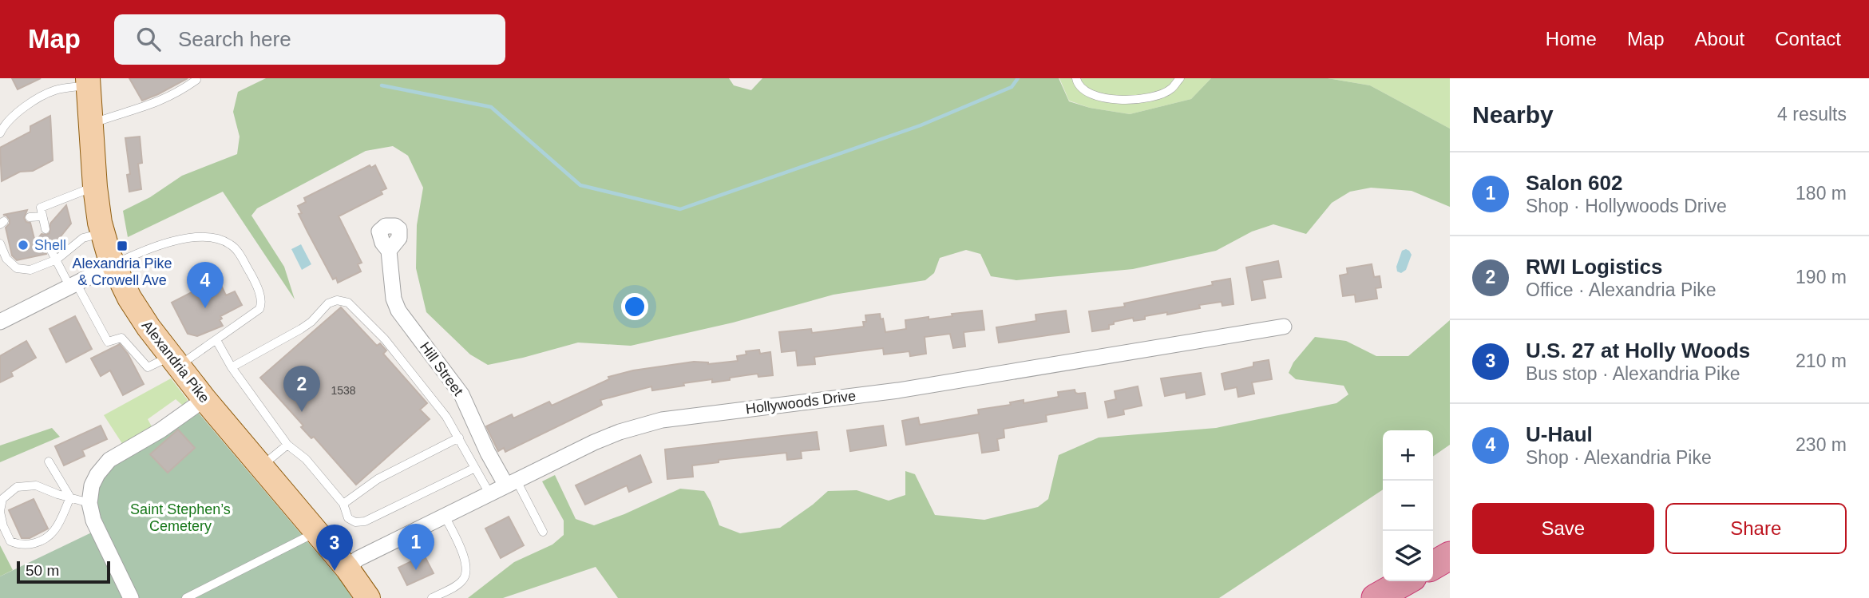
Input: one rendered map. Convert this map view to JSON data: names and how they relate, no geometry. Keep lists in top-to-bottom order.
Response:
{
  "streets": {
    "main road": ["Alexandria Pike"],
    "street": ["Hill Street", "Hollywoods Drive"]
  },
  "crossings": [
    ["Alexandria Pike", "Hollywoods Drive"],
    ["Hill Street", "Hollywoods Drive"]
  ],
  "parks": ["Saint Stephen’s Cemetery"],
  "places": {
    "other": ["Shell"],
    "transit": ["Alexandria Pike & Crowell Ave"]
  },
  "house_numbers": ["1538"],
  "scale_bar": "50 m",
  "page": {
    "header": "Map",
    "search": "Search here",
    "nav": [
      "Home",
      "Map",
      "About",
      "Contact"
    ],
    "heading": ["Nearby", "4 results"],
    "list": [
      {
        "mark": "1",
        "name": "Salon 602",
        "note": "Shop · Hollywoods Drive",
        "value": "180 m"
      },
      {
        "mark": "2",
        "name": "RWI Logistics",
        "note": "Office · Alexandria Pike",
        "value": "190 m"
      },
      {
        "mark": "3",
        "name": "U.S. 27 at Holly Woods",
        "note": "Bus stop · Alexandria Pike",
        "value": "210 m"
      },
      {
        "mark": "4",
        "name": "U-Haul",
        "note": "Shop · Alexandria Pike",
        "value": "230 m"
      }
    ],
    "pins": [
      "4",
      "2",
      "1",
      "3"
    ],
    "map_buttons": ["+", "−"],
    "buttons": ["Save", "Share"],
    "scale": "50 m"
  }
}
